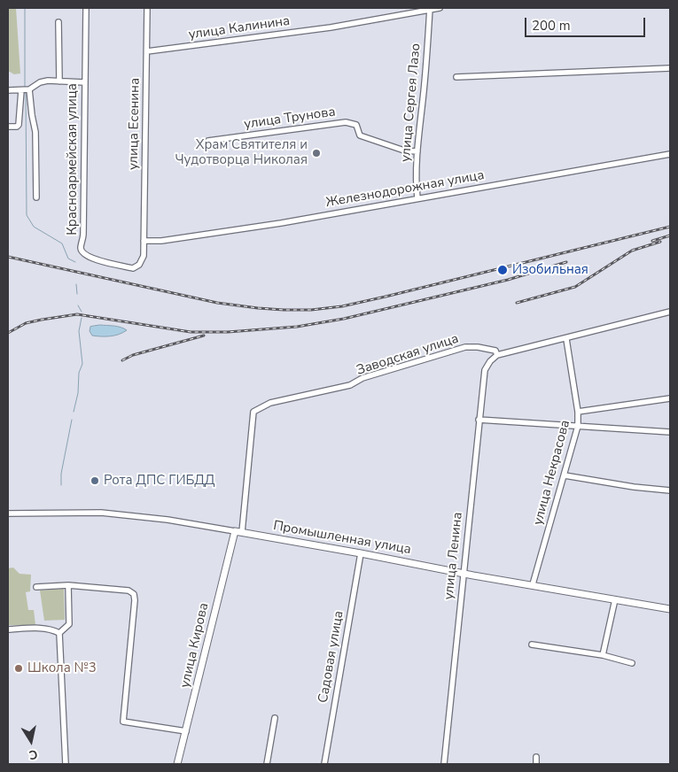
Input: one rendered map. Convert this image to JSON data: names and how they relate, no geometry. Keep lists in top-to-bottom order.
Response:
{
  "streets": {
    "main road": ["Промышленная улица", "улица Кирова"],
    "street": [
      "улица Калинина",
      "улица Сергея Лазо",
      "улица Трунова",
      "улица Есенина",
      "Красноармейская улица",
      "Железнодорожная улица",
      "Заводская улица",
      "улица Некрасова",
      "улица Ленина",
      "Садовая улица"
    ]
  },
  "crossings": [
    ["улица Калинина", "улица Сергея Лазо"],
    ["улица Калинина", "улица Есенина"],
    ["улица Сергея Лазо", "улица Трунова"],
    ["улица Сергея Лазо", "Железнодорожная улица"],
    ["улица Есенина", "Красноармейская улица"],
    ["улица Есенина", "Железнодорожная улица"],
    ["Красноармейская улица", "Железнодорожная улица"],
    ["Заводская улица", "Промышленная улица"],
    ["Заводская улица", "улица Ленина"],
    ["улица Некрасова", "Промышленная улица"],
    ["Промышленная улица", "улица Ленина"],
    ["Промышленная улица", "улица Кирова"],
    ["Промышленная улица", "Садовая улица"]
  ],
  "places": [
    "Храм Святителя и Чудотворца Николая",
    "Изобильная",
    "Рота ДПС ГИБДД",
    "Школа №3"
  ],
  "scale_bar": "200 m",
  "north": "bottom"
}
